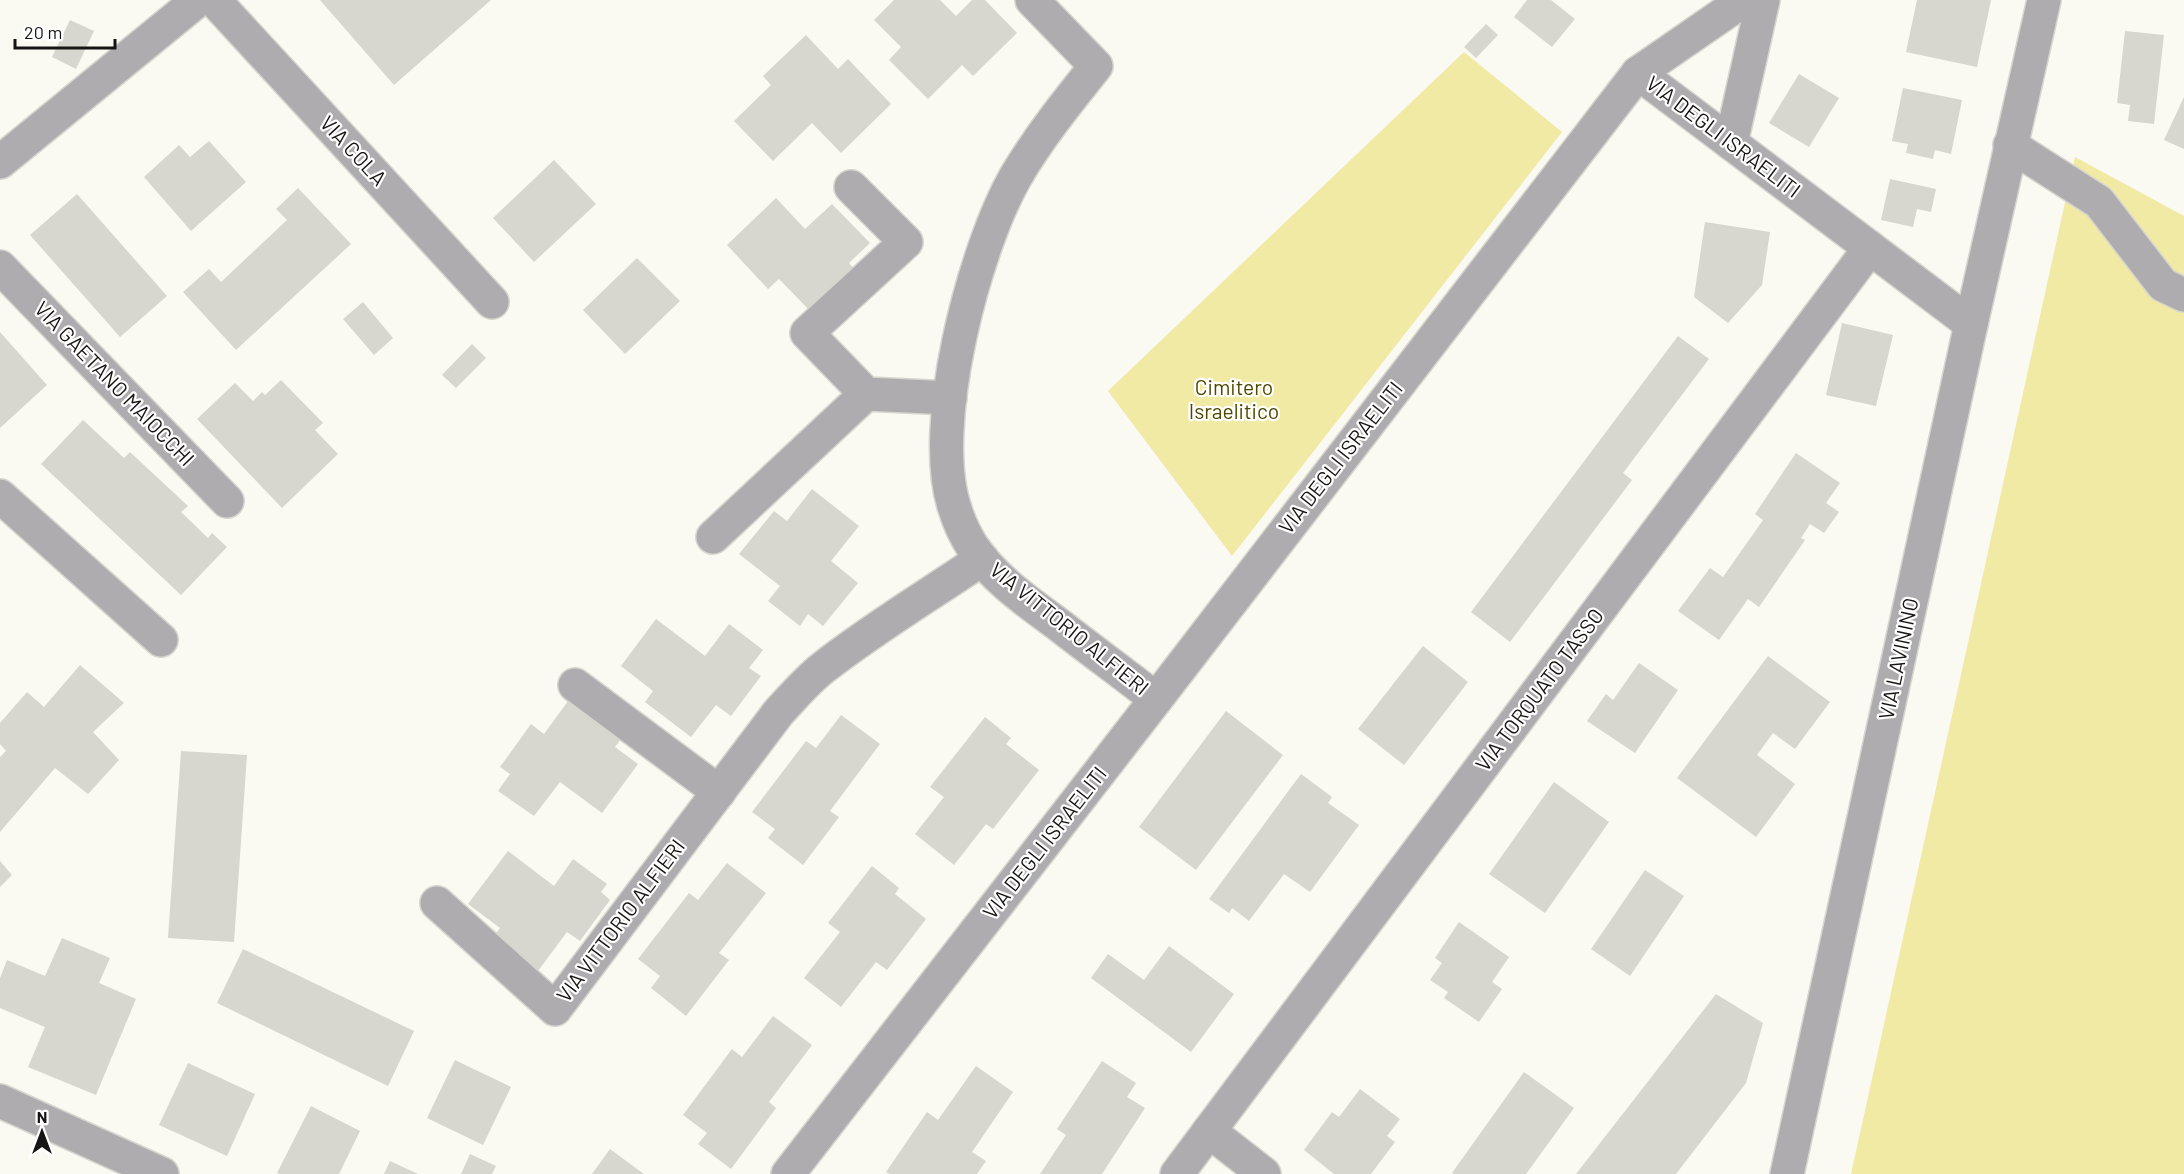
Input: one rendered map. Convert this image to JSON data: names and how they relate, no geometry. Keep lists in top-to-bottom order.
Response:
{
  "streets": {
    "street": [
      "VIA DEGLI ISRAELITI",
      "VIA COLA",
      "VIA GAETANO MAIOCCHI",
      "VIA VITTORIO ALFIERI",
      "VIA LAVININO",
      "VIA TORQUATO TASSO"
    ]
  },
  "crossings": [
    ["VIA DEGLI ISRAELITI", "VIA VITTORIO ALFIERI"],
    ["VIA DEGLI ISRAELITI", "VIA LAVININO"],
    ["VIA DEGLI ISRAELITI", "VIA TORQUATO TASSO"]
  ],
  "parks": ["Cimitero Israelitico"],
  "scale_bar": "20 m",
  "north": "top"
}
